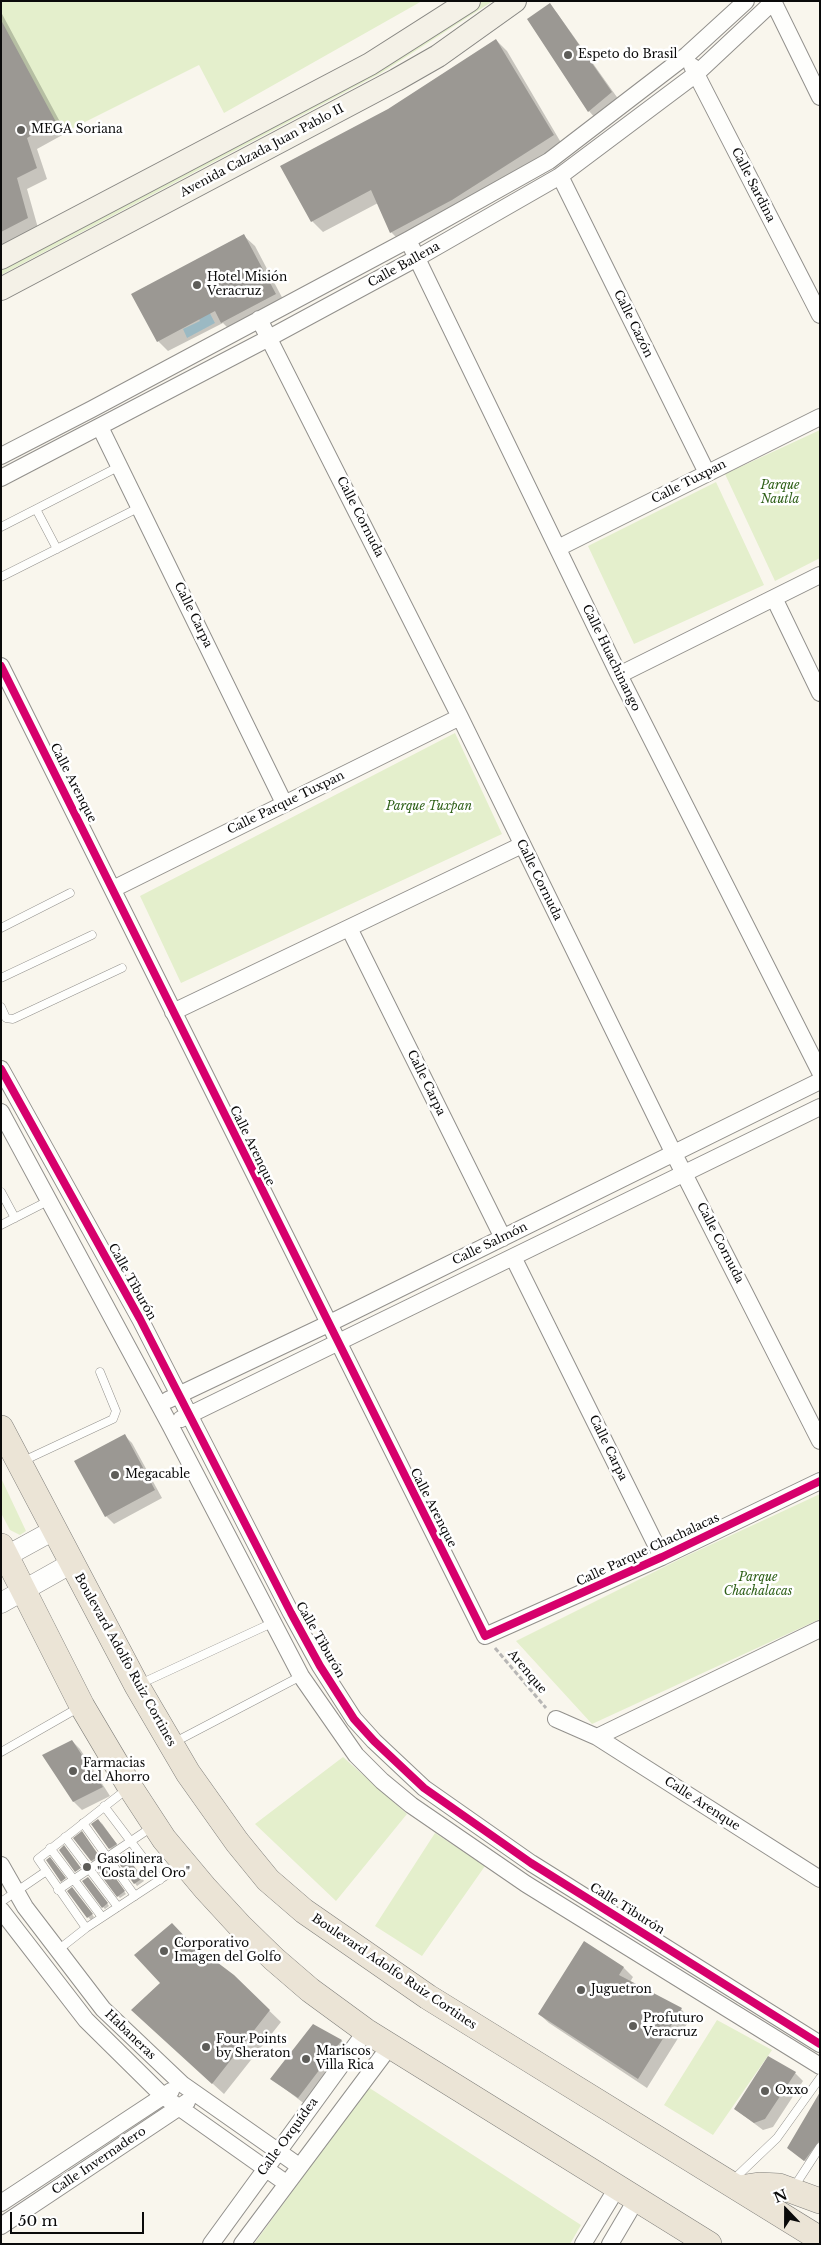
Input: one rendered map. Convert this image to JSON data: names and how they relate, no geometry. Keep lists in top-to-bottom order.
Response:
{
  "streets": {
    "main road": ["Avenida Calzada Juan Pablo II", "Boulevard Adolfo Ruiz Cortines"],
    "street": [
      "Calle Sardina",
      "Calle Ballena",
      "Calle Cazón",
      "Calle Tuxpan",
      "Calle Cornuda",
      "Calle Carpa",
      "Calle Huachinango",
      "Calle Arenque",
      "Calle Parque Tuxpan",
      "Calle Salmón",
      "Calle Tiburón",
      "Calle Parque Chachalacas",
      "Habaneras",
      "Calle Orquídea",
      "Calle Invernadero"
    ],
    "path": ["Arenque"]
  },
  "crossings": [
    ["Calle Sardina", "Calle Ballena"],
    ["Calle Ballena", "Calle Cazón"],
    ["Calle Ballena", "Calle Cornuda"],
    ["Calle Ballena", "Calle Carpa"],
    ["Calle Ballena", "Calle Huachinango"],
    ["Calle Cazón", "Calle Tuxpan"],
    ["Calle Tuxpan", "Calle Huachinango"],
    ["Calle Cornuda", "Calle Parque Tuxpan"],
    ["Calle Cornuda", "Calle Salmón"],
    ["Calle Carpa", "Calle Parque Tuxpan"],
    ["Calle Carpa", "Calle Salmón"],
    ["Calle Carpa", "Calle Parque Chachalacas"],
    ["Calle Arenque", "Calle Parque Tuxpan"],
    ["Calle Arenque", "Calle Salmón"],
    ["Calle Arenque", "Calle Parque Chachalacas"],
    ["Calle Arenque", "Arenque"],
    ["Calle Salmón", "Calle Tiburón"],
    ["Calle Parque Chachalacas", "Arenque"],
    ["Habaneras", "Calle Orquídea"],
    ["Habaneras", "Calle Invernadero"]
  ],
  "parks": ["Parque Nautla", "Parque Tuxpan", "Parque Chachalacas"],
  "places": [
    "Espeto do Brasil",
    "MEGA Soriana",
    "Hotel Misión Veracruz",
    "Megacable",
    "Farmacias del Ahorro",
    "Gasolinera \"Costa del Oro\"",
    "Corporativo Imagen del Golfo",
    "Juguetron",
    "Profuturo Veracruz",
    "Four Points by Sheraton",
    "Mariscos Villa Rica",
    "Oxxo"
  ],
  "scale_bar": "50 m",
  "north": "top"
}
